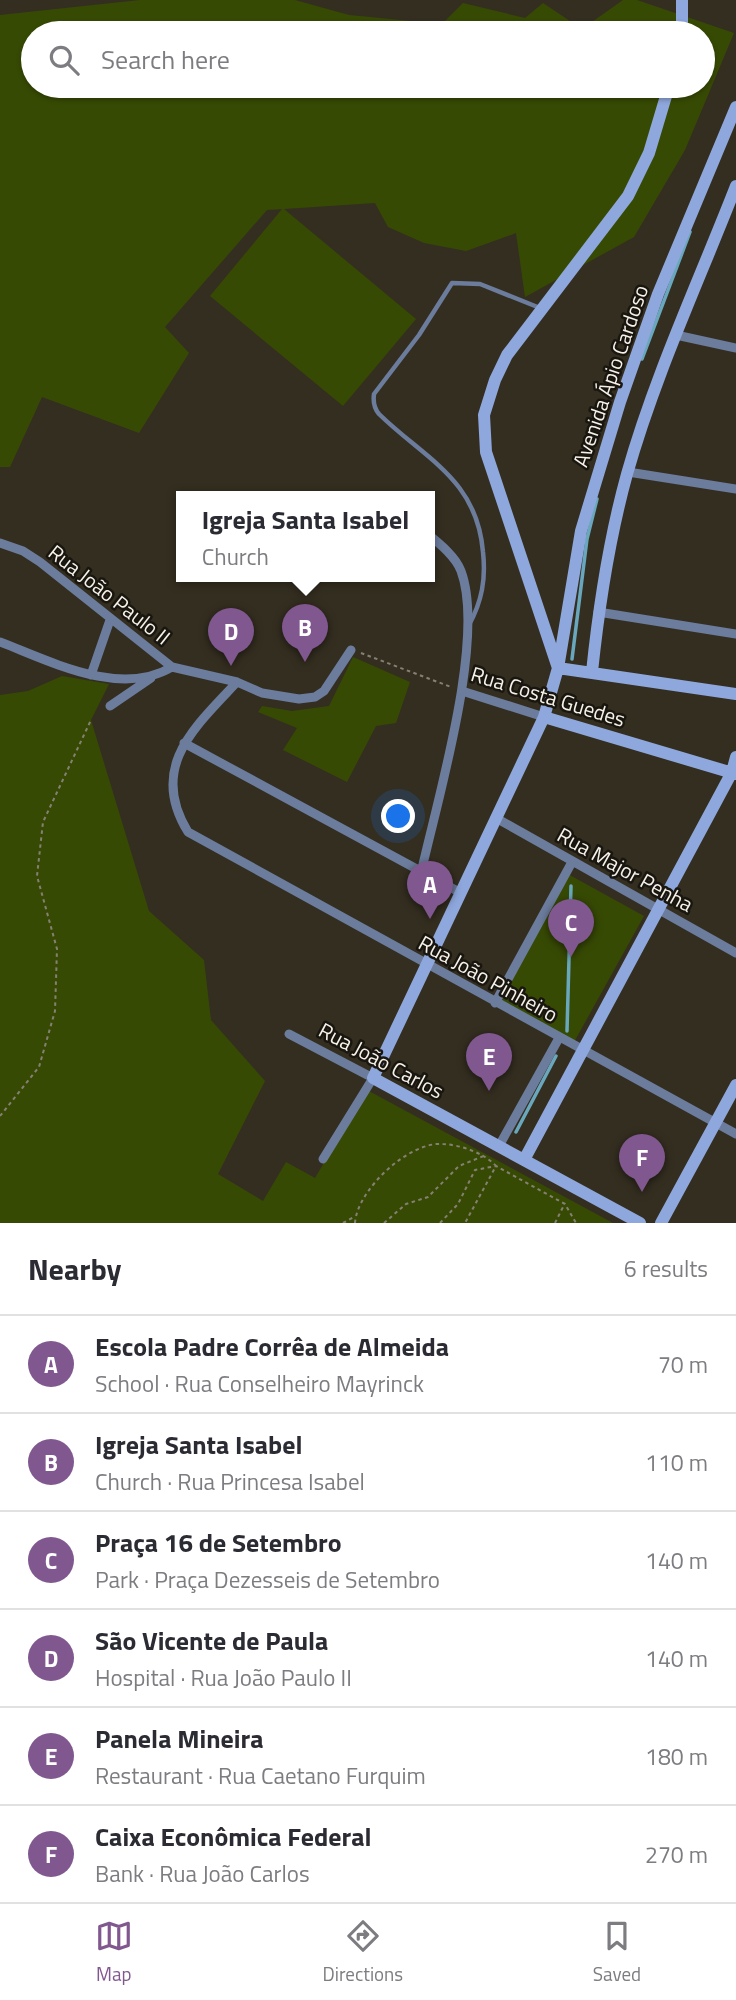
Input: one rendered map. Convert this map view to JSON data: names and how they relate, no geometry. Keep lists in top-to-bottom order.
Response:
{
  "streets": {
    "street": [
      "Avenida Ápio Cardoso",
      "Rua João Paulo II",
      "Rua Costa Guedes",
      "Rua Major Penha",
      "Rua João Pinheiro",
      "Rua João Carlos"
    ]
  },
  "crossings": [
    ["Avenida Ápio Cardoso", "Rua Costa Guedes"],
    ["Avenida Ápio Cardoso", "Rua Major Penha"],
    ["Avenida Ápio Cardoso", "Rua João Pinheiro"],
    ["Avenida Ápio Cardoso", "Rua João Carlos"],
    ["Rua João Paulo II", "Rua Costa Guedes"]
  ],
  "page": {
    "search": "Search here",
    "popup": ["Igreja Santa Isabel", "Church"],
    "pins": [
      "B",
      "D",
      "A",
      "C",
      "E",
      "F"
    ],
    "heading": ["Nearby", "6 results"],
    "list": [
      {
        "mark": "A",
        "name": "Escola Padre Corrêa de Almeida",
        "note": "School · Rua Conselheiro Mayrinck",
        "value": "70 m"
      },
      {
        "mark": "B",
        "name": "Igreja Santa Isabel",
        "note": "Church · Rua Princesa Isabel",
        "value": "110 m"
      },
      {
        "mark": "C",
        "name": "Praça 16 de Setembro",
        "note": "Park · Praça Dezesseis de Setembro",
        "value": "140 m"
      },
      {
        "mark": "D",
        "name": "São Vicente de Paula",
        "note": "Hospital · Rua João Paulo II",
        "value": "140 m"
      },
      {
        "mark": "E",
        "name": "Panela Mineira",
        "note": "Restaurant · Rua Caetano Furquim",
        "value": "180 m"
      },
      {
        "mark": "F",
        "name": "Caixa Econômica Federal",
        "note": "Bank · Rua João Carlos",
        "value": "270 m"
      }
    ],
    "nav": ["Map", "Directions", "Saved"]
  }
}
